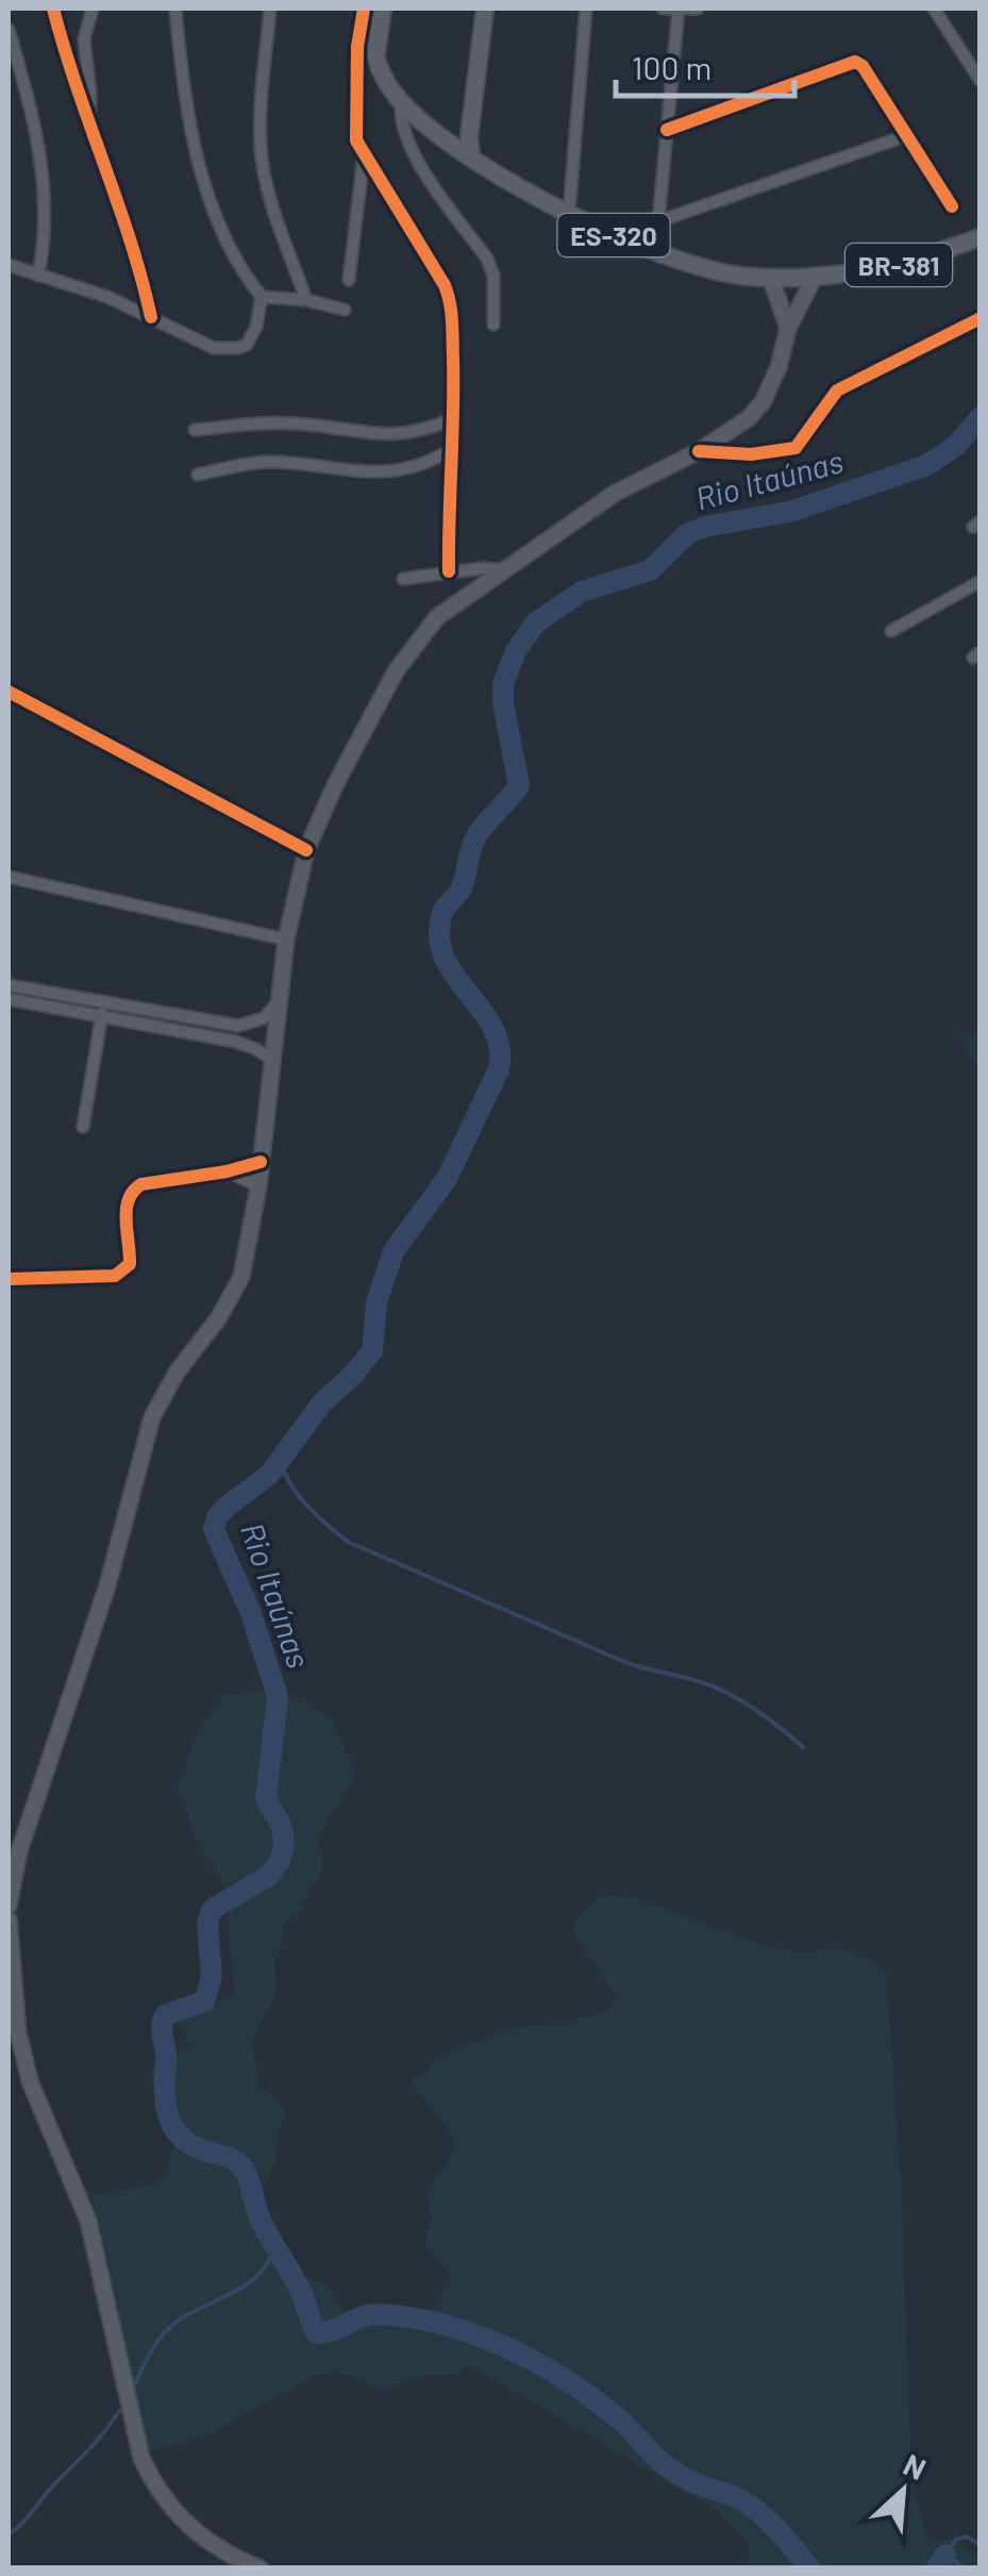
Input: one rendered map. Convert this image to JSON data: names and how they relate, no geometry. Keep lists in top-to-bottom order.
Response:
{
  "streets": {
    "main road": ["ES-320", "BR-381"]
  },
  "crossings": [
    ["ES-320", "BR-381"]
  ],
  "water": ["Rio Itaúnas"],
  "scale_bar": "100 m",
  "north": "top right"
}
